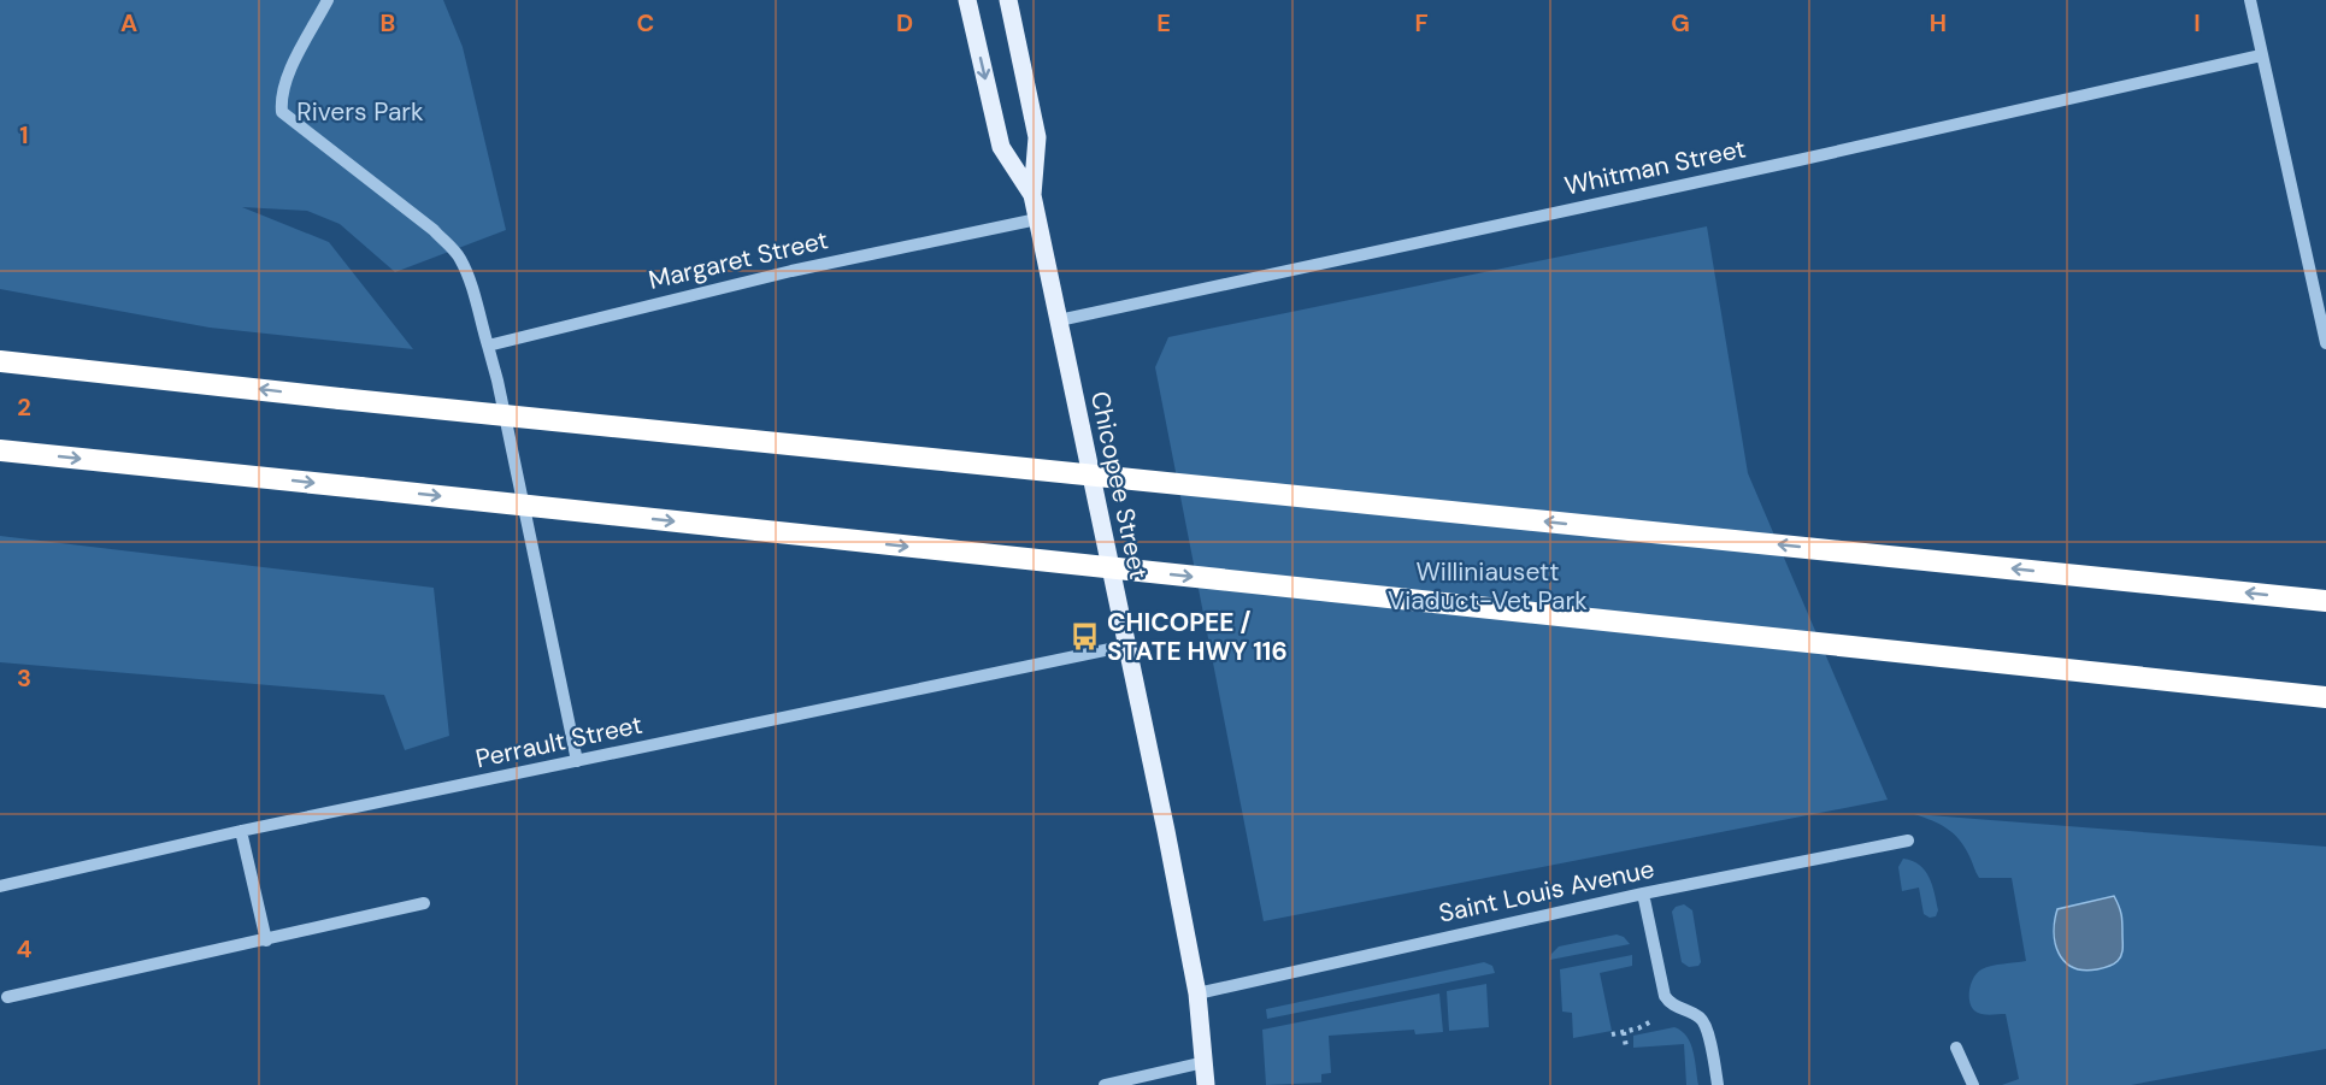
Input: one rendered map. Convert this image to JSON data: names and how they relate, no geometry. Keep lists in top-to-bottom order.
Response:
{
  "streets": {
    "main road": ["Chicopee Street"],
    "street": [
      "Whitman Street",
      "Margaret Street",
      "Perrault Street",
      "Saint Louis Avenue"
    ]
  },
  "crossings": [
    ["Whitman Street", "Chicopee Street"],
    ["Margaret Street", "Chicopee Street"],
    ["Chicopee Street", "Perrault Street"],
    ["Chicopee Street", "Saint Louis Avenue"]
  ],
  "parks": ["Rivers Park", "Williniausett Viaduct-Vet Park"],
  "places": {
    "bus stop": ["CHICOPEE / STATE HWY 116"]
  },
  "grid": {
    "columns": [
      "A",
      "B",
      "C",
      "D",
      "E",
      "F",
      "G",
      "H",
      "I"
    ],
    "rows": [
      "1",
      "2",
      "3",
      "4"
    ]
  }
}
